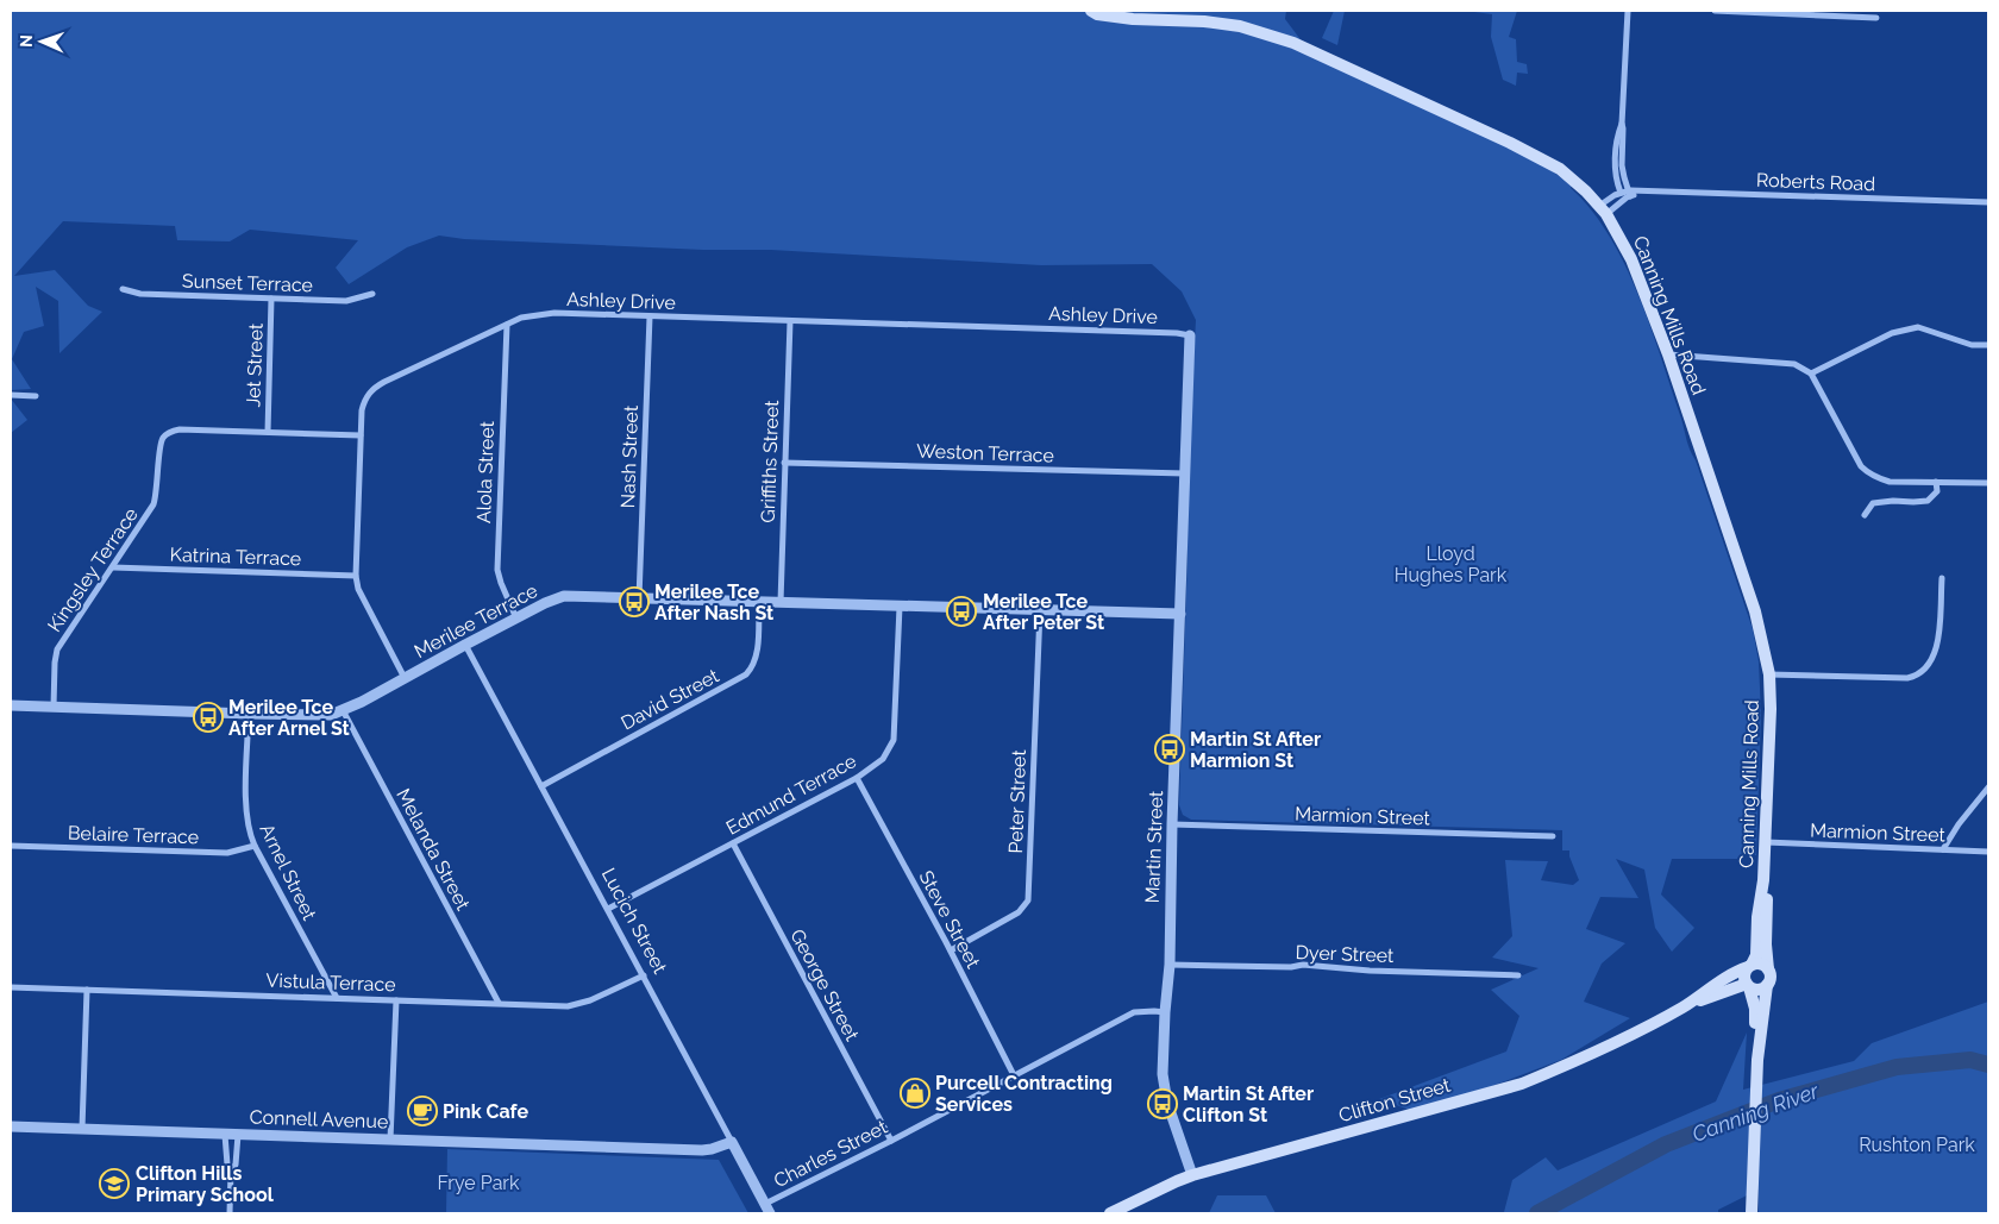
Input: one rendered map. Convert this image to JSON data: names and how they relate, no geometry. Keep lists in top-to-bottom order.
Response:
{
  "streets": {
    "main road": ["Canning Mills Road", "Clifton Street"],
    "street": [
      "Roberts Road",
      "Sunset Terrace",
      "Ashley Drive",
      "Jet Street",
      "Weston Terrace",
      "Nash Street",
      "Griffiths Street",
      "Alola Street",
      "Katrina Terrace",
      "Kingsley Terrace",
      "Merilee Terrace",
      "David Street",
      "Edmund Terrace",
      "Peter Street",
      "Marmion Street",
      "Belaire Terrace",
      "Martin Street",
      "Melanda Street",
      "Arnel Street",
      "Steve Street",
      "Lucich Street",
      "Dyer Street",
      "Vistula Terrace",
      "George Street",
      "Connell Avenue",
      "Charles Street"
    ]
  },
  "crossings": [
    ["Roberts Road", "Canning Mills Road"],
    ["Sunset Terrace", "Jet Street"],
    ["Ashley Drive", "Nash Street"],
    ["Ashley Drive", "Griffiths Street"],
    ["Ashley Drive", "Alola Street"],
    ["Ashley Drive", "Katrina Terrace"],
    ["Ashley Drive", "Kingsley Terrace"],
    ["Ashley Drive", "Merilee Terrace"],
    ["Ashley Drive", "Martin Street"],
    ["Canning Mills Road", "Marmion Street"],
    ["Canning Mills Road", "Clifton Street"],
    ["Jet Street", "Kingsley Terrace"],
    ["Weston Terrace", "Griffiths Street"],
    ["Weston Terrace", "Martin Street"],
    ["Nash Street", "Merilee Terrace"],
    ["Griffiths Street", "Merilee Terrace"],
    ["Alola Street", "Merilee Terrace"],
    ["Katrina Terrace", "Kingsley Terrace"],
    ["Kingsley Terrace", "Merilee Terrace"],
    ["Merilee Terrace", "David Street"],
    ["Merilee Terrace", "Edmund Terrace"],
    ["Merilee Terrace", "Peter Street"],
    ["Merilee Terrace", "Martin Street"],
    ["Merilee Terrace", "Melanda Street"],
    ["Merilee Terrace", "Arnel Street"],
    ["Merilee Terrace", "Lucich Street"],
    ["David Street", "Lucich Street"],
    ["Edmund Terrace", "Steve Street"],
    ["Edmund Terrace", "Lucich Street"],
    ["Edmund Terrace", "George Street"],
    ["Peter Street", "Steve Street"],
    ["Marmion Street", "Martin Street"],
    ["Belaire Terrace", "Arnel Street"],
    ["Martin Street", "Dyer Street"],
    ["Martin Street", "Clifton Street"],
    ["Martin Street", "Charles Street"],
    ["Melanda Street", "Vistula Terrace"],
    ["Arnel Street", "Vistula Terrace"],
    ["Steve Street", "Charles Street"],
    ["Lucich Street", "Vistula Terrace"],
    ["Lucich Street", "Connell Avenue"],
    ["Lucich Street", "Charles Street"],
    ["George Street", "Charles Street"]
  ],
  "water": ["Canning River"],
  "parks": ["Lloyd Hughes Park", "Rushton Park", "Frye Park"],
  "places": {
    "bus stop": [
      "Merilee Tce After Nash St",
      "Merilee Tce After Peter St",
      "Merilee Tce After Arnel St",
      "Martin St After Marmion St",
      "Martin St After Clifton St"
    ],
    "shop": ["Purcell Contracting Services"],
    "cafe": ["Pink Cafe"],
    "school or university": ["Clifton Hills Primary School"]
  },
  "north": "left"
}
